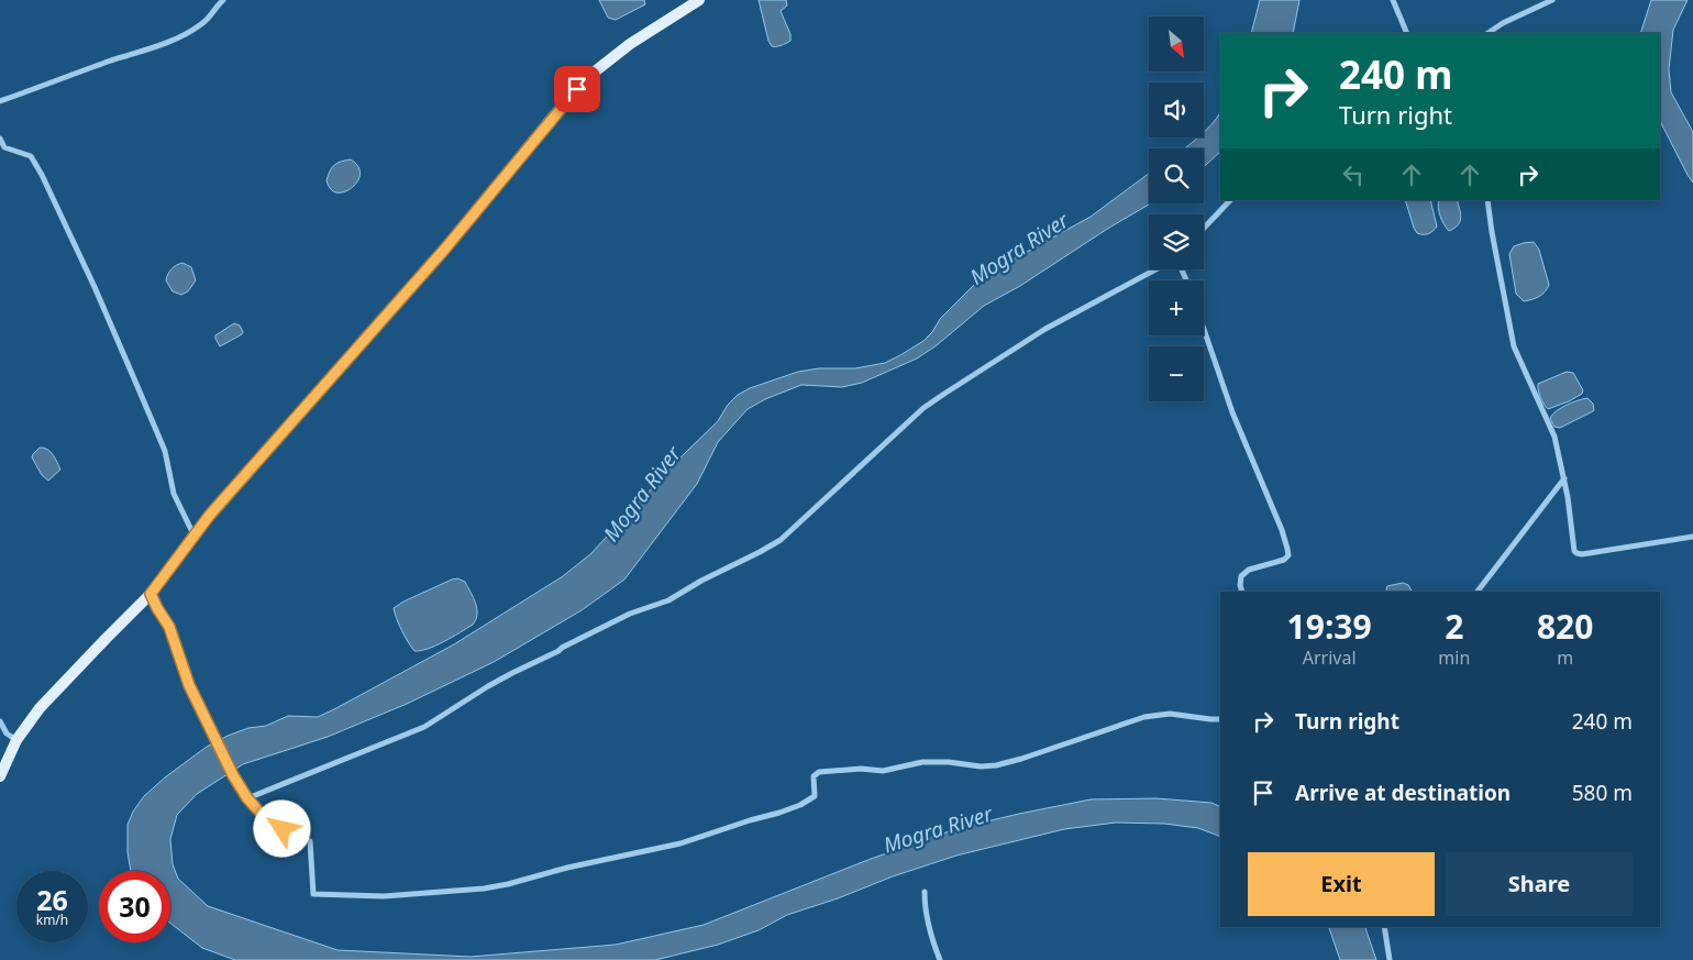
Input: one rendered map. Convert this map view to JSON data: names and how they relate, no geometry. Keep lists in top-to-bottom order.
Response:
{
  "water": ["Mogra River"],
  "north": "bottom right",
  "page": {
    "map_buttons": ["+", "−"],
    "turn": ["240 m", "Turn right"],
    "eta": [
      "19:39",
      "Arrival",
      "2",
      "min",
      "820",
      "m"
    ],
    "list": [
      {
        "name": "Turn right",
        "value": "240 m"
      },
      {
        "name": "Arrive at destination",
        "value": "580 m"
      }
    ],
    "buttons": ["Exit", "Share"],
    "speed": "26 km/h",
    "limit": "30"
  }
}
